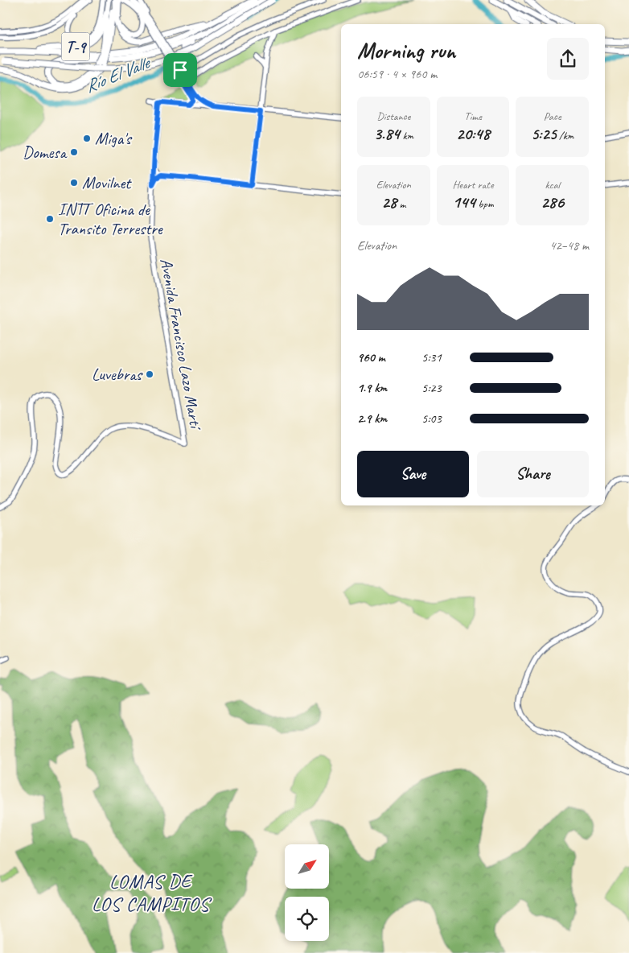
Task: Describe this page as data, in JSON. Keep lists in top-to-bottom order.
{
  "streets": {
    "highway": ["T-9"],
    "main road": ["Avenida Francisco Lazo Martí"]
  },
  "districts": ["LOMAS DE LOS CAMPITOS"],
  "water": ["Río El Valle"],
  "places": [
    "Miga's",
    "Domesa",
    "Movilnet",
    "INTT Oficina de Transito Terrestre",
    "Luvebras"
  ],
  "north": "top right",
  "page": {
    "heading": ["Morning run", "06:59 · 4 × 960 m"],
    "stats": [
      ["Distance", "3.84 km"],
      ["Time", "20:48"],
      ["Pace", "5:25 /km"],
      ["Elevation", "28 m"],
      ["Heart rate", "144 bpm"],
      ["kcal", "286"]
    ],
    "chart": ["Elevation", "42–48 m"],
    "list": [
      {
        "name": "960 m",
        "note": "5:31"
      },
      {
        "name": "1.9 km",
        "note": "5:23"
      },
      {
        "name": "2.9 km",
        "note": "5:03"
      }
    ],
    "buttons": ["Save", "Share"]
  }
}
